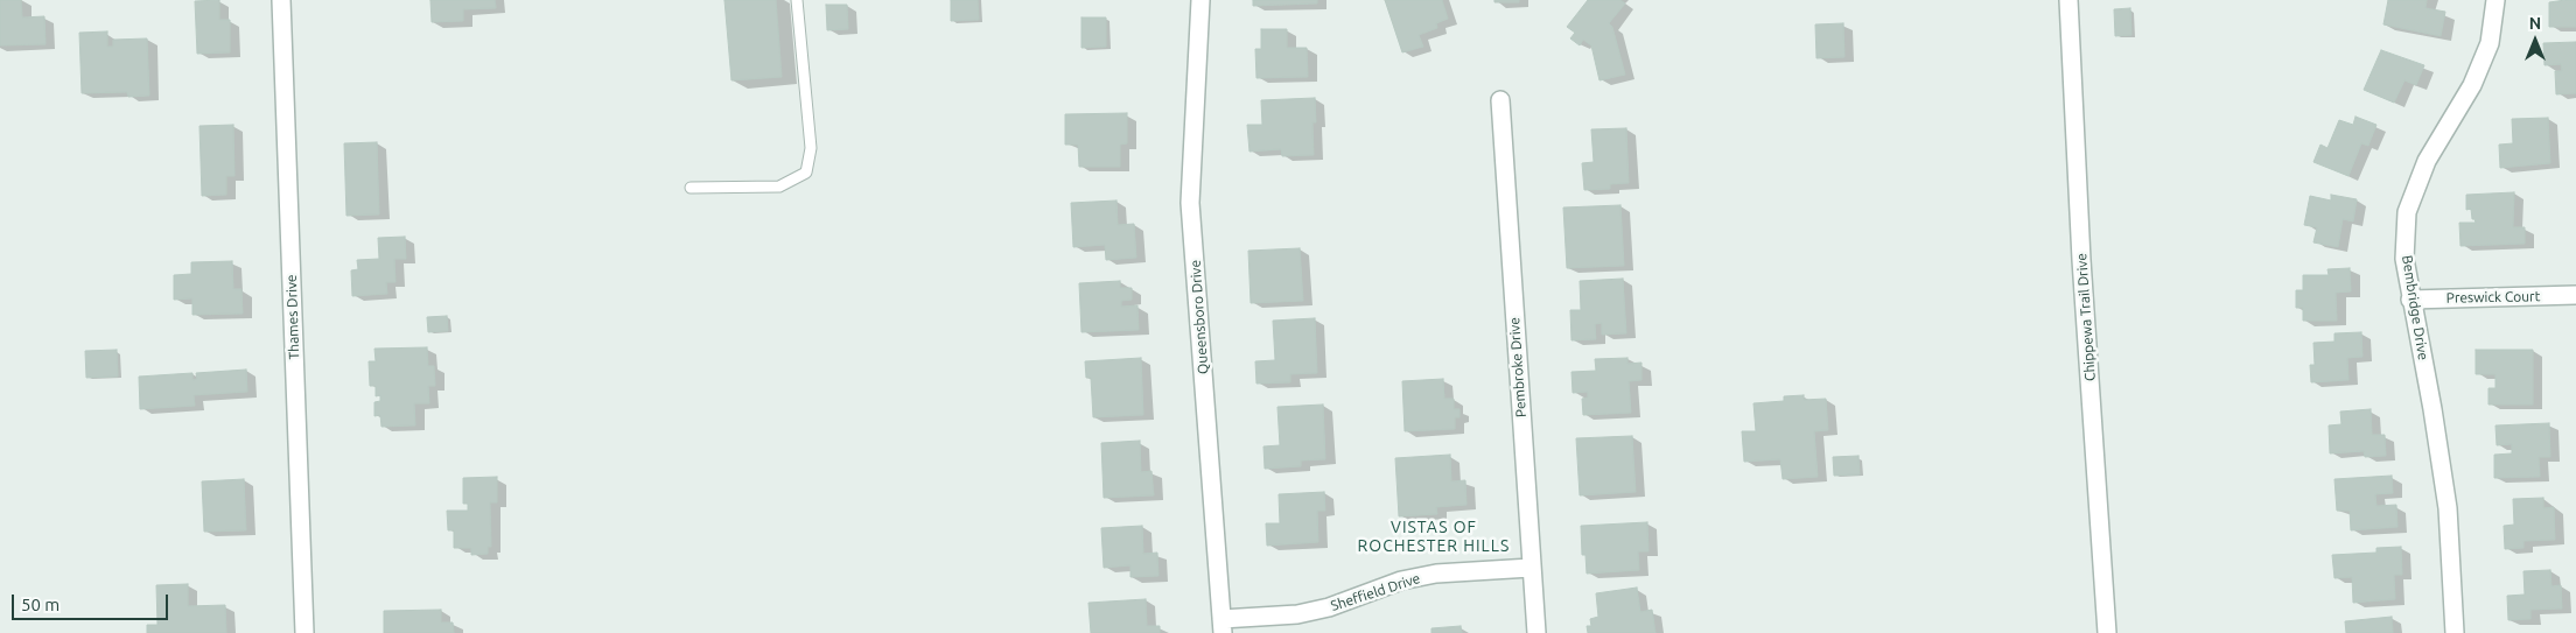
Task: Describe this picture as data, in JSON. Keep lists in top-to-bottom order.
{
  "streets": {
    "street": [
      "Preswick Court",
      "Bembridge Drive",
      "Thames Drive",
      "Queensboro Drive",
      "Chippewa Trail Drive",
      "Pembroke Drive",
      "Sheffield Drive"
    ]
  },
  "crossings": [
    ["Preswick Court", "Bembridge Drive"],
    ["Queensboro Drive", "Sheffield Drive"],
    ["Pembroke Drive", "Sheffield Drive"]
  ],
  "districts": ["VISTAS OF ROCHESTER HILLS"],
  "scale_bar": "50 m",
  "north": "top"
}
